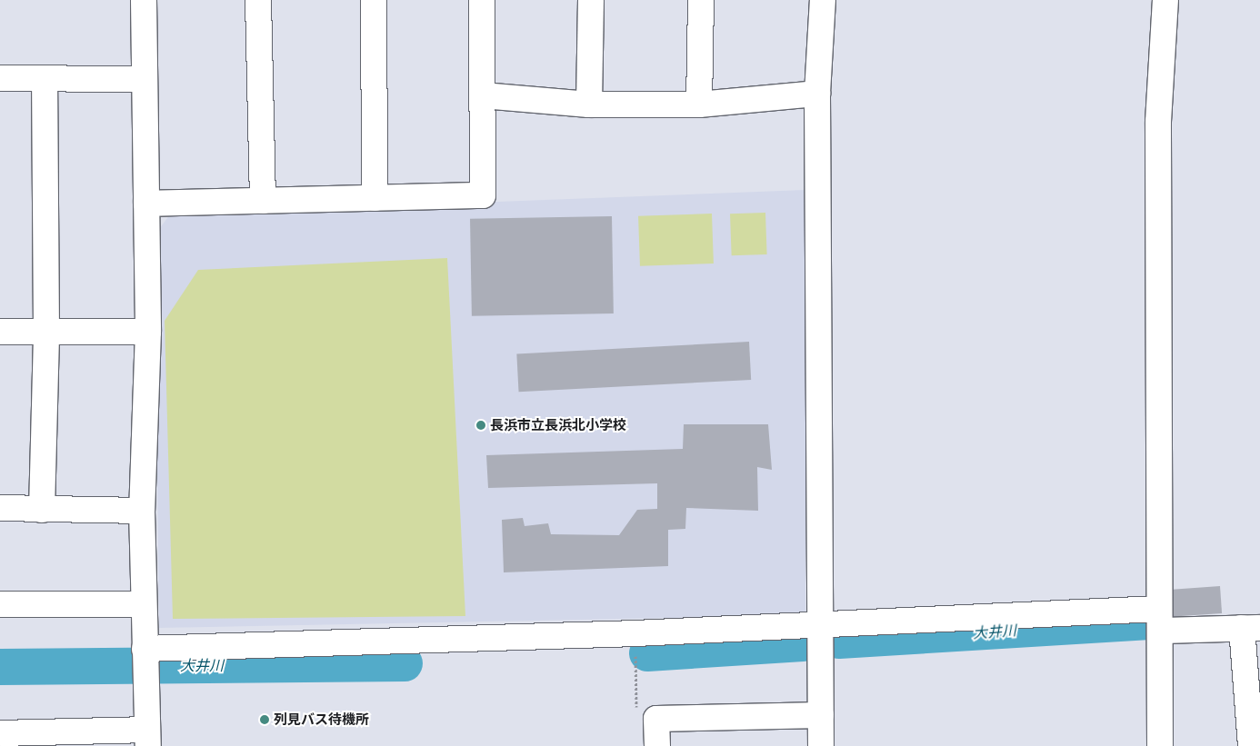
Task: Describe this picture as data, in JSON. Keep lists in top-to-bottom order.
{
  "water": ["大井川"],
  "places": ["長浜市立長浜北小学校", "列見バス待機所"]
}
